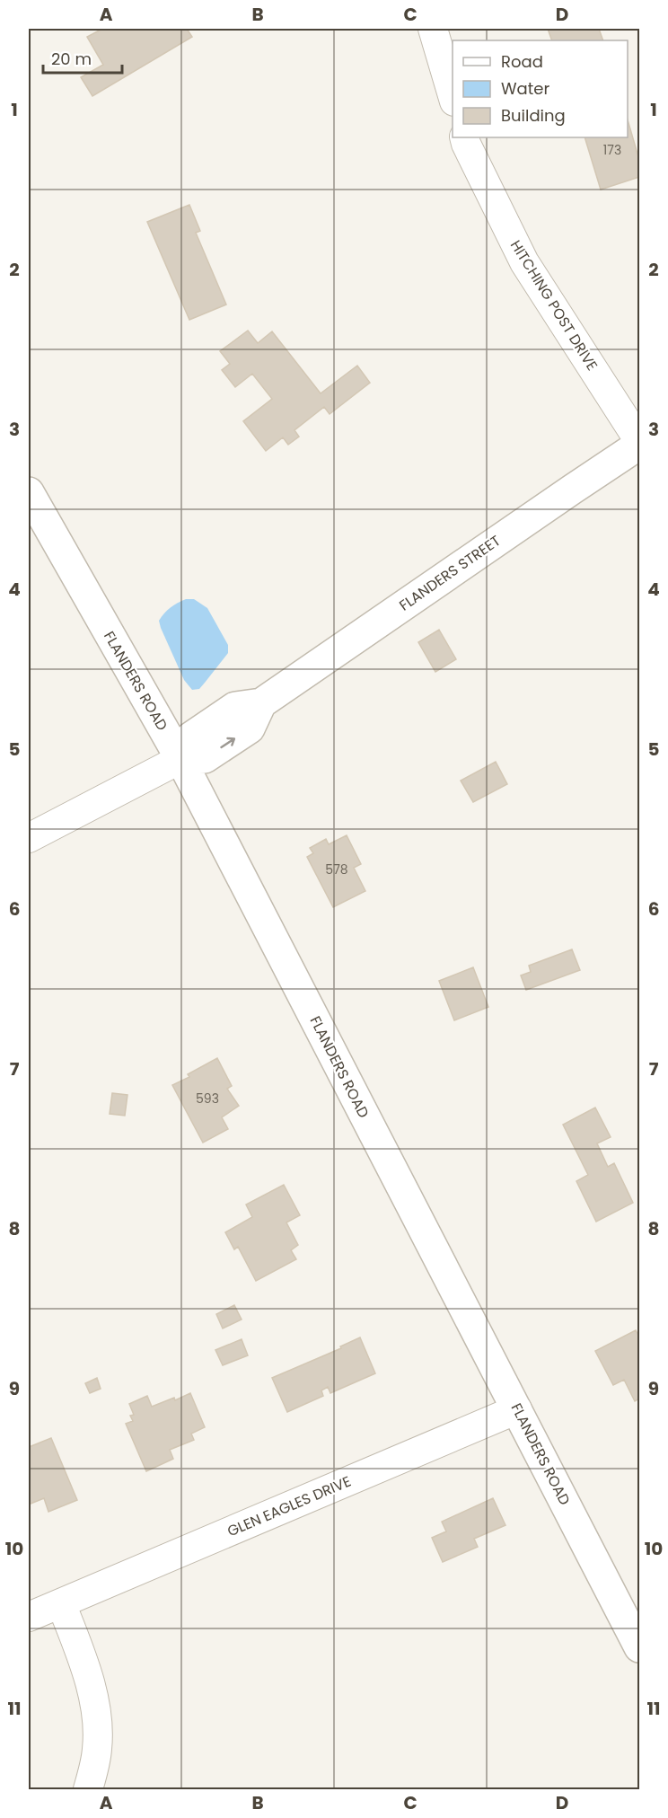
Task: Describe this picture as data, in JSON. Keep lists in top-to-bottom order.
{
  "streets": {
    "street": [
      "HITCHING POST DRIVE",
      "FLANDERS STREET",
      "FLANDERS ROAD",
      "GLEN EAGLES DRIVE"
    ]
  },
  "crossings": [
    ["HITCHING POST DRIVE", "FLANDERS STREET"],
    ["FLANDERS STREET", "FLANDERS ROAD"],
    ["FLANDERS ROAD", "GLEN EAGLES DRIVE"]
  ],
  "house_numbers": ["173", "578", "593"],
  "legend": ["Road", "Water", "Building"],
  "scale_bar": "20 m",
  "grid": {
    "columns": [
      "A",
      "B",
      "C",
      "D"
    ],
    "rows": [
      "1",
      "2",
      "3",
      "4",
      "5",
      "6",
      "7",
      "8",
      "9",
      "10",
      "11"
    ]
  }
}
